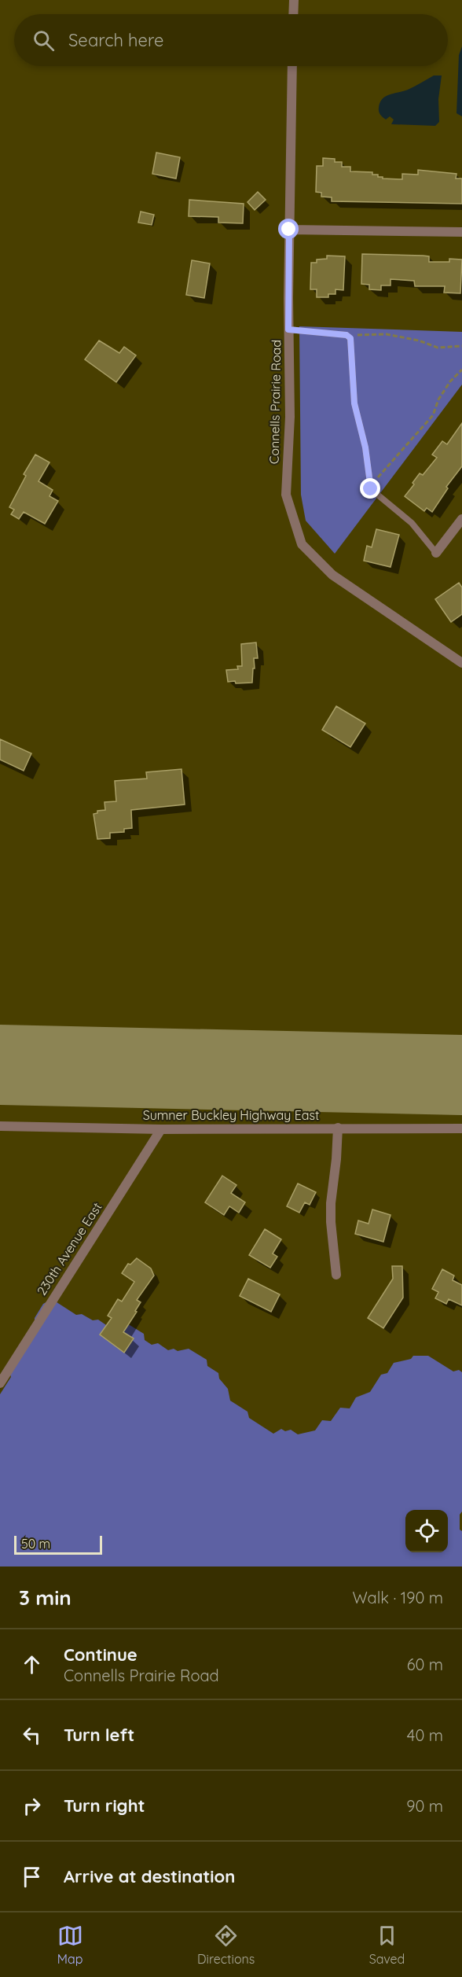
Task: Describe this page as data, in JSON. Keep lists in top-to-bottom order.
{
  "streets": {
    "street": ["Connells Prairie Road", "Sumner Buckley Highway East", "230th Avenue East"]
  },
  "crossings": [
    ["Sumner Buckley Highway East", "230th Avenue East"]
  ],
  "scale_bar": "50 m",
  "page": {
    "search": "Search here",
    "scale": "50 m",
    "heading": ["3 min", "Walk · 190 m"],
    "list": [
      ["Continue", "Connells Prairie Road", "60 m"],
      ["Turn left", "40 m"],
      ["Turn right", "90 m"],
      "Arrive at destination"
    ],
    "nav": ["Map", "Directions", "Saved"]
  }
}
